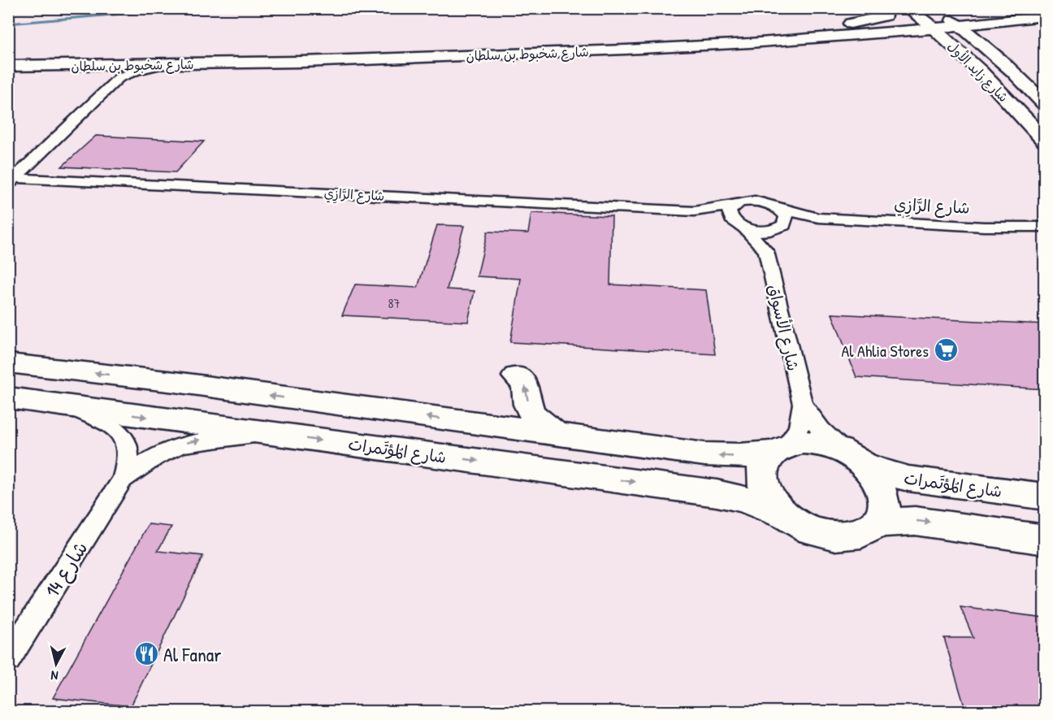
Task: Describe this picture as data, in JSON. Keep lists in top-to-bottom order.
{
  "streets": {
    "main road": ["شارع شخبوط بن سلطان", "شارع زايد الأول", "شارع المُؤتَمرات"],
    "street": ["شارع الرَّازِي", "شارع الأسواق", "شارع 14"]
  },
  "crossings": [
    ["شارع شخبوط بن سلطان", "شارع زايد الأول"],
    ["شارع الرَّازِي", "شارع الأسواق"],
    ["شارع الأسواق", "شارع المُؤتَمرات"],
    ["شارع المُؤتَمرات", "شارع 14"]
  ],
  "places": {
    "supermarket": ["Al Ahlia Stores"],
    "restaurant": ["Al Fanar"]
  },
  "house_numbers": ["87"],
  "north": "bottom"
}
